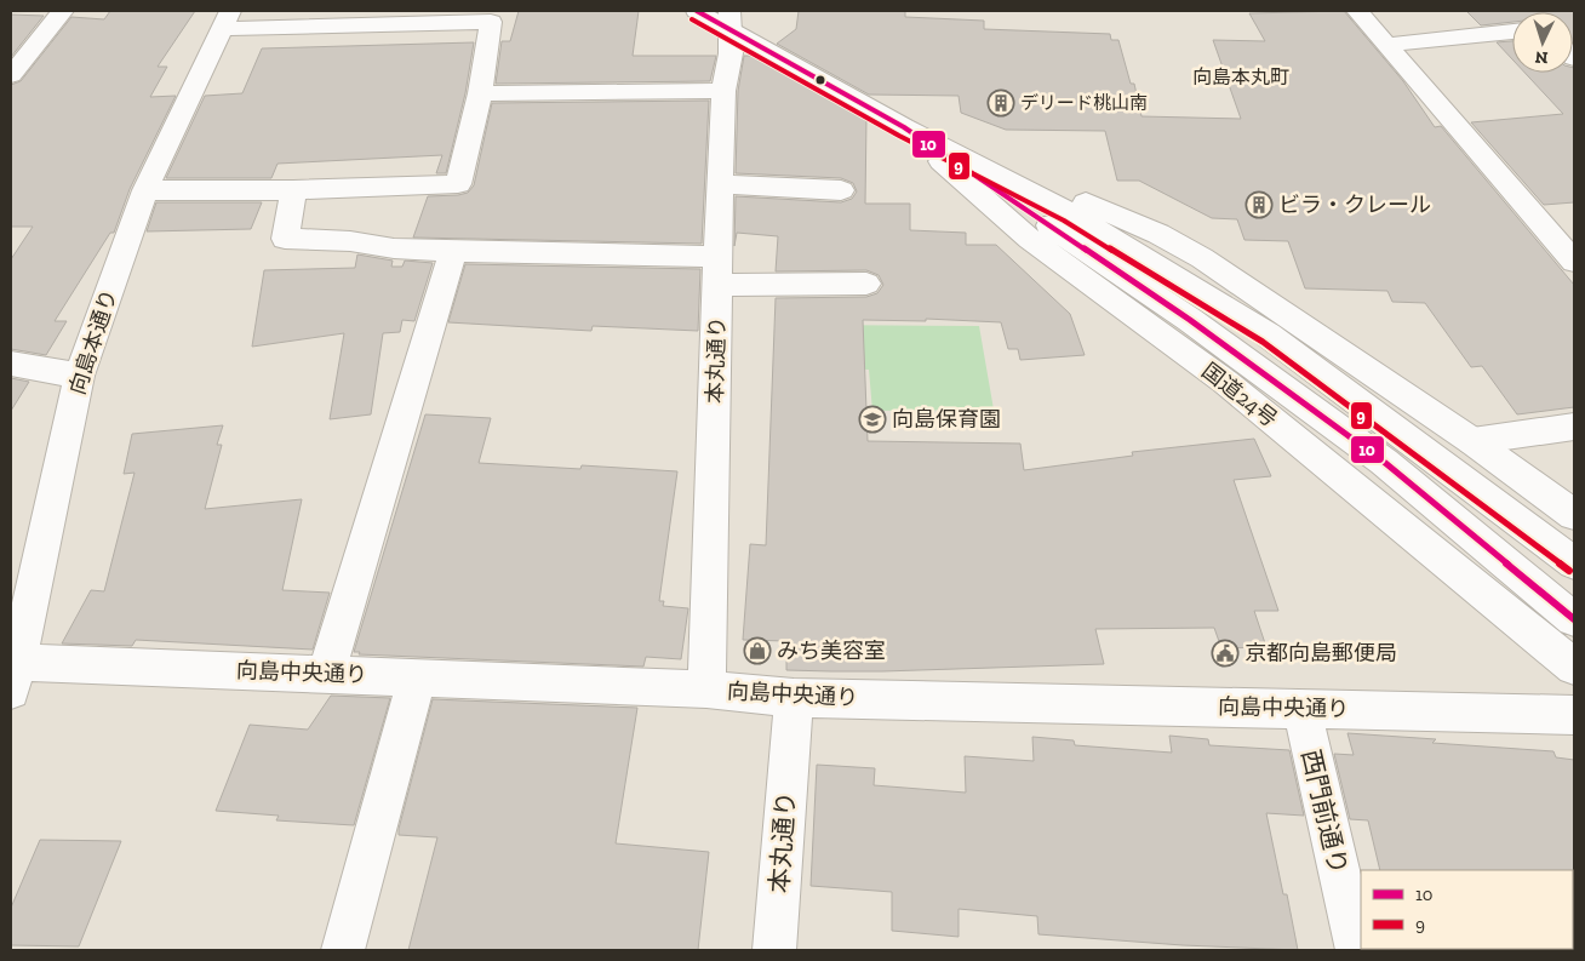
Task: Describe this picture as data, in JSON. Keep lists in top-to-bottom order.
{
  "streets": {
    "main road": [
      "向島本通り",
      "本丸通り",
      "国道24号",
      "向島中央通り",
      "西門前通り"
    ]
  },
  "crossings": [
    ["向島本通り", "向島中央通り"],
    ["本丸通り", "国道24号"],
    ["本丸通り", "向島中央通り"],
    ["向島中央通り", "西門前通り"]
  ],
  "districts": ["向島本丸町"],
  "places": {
    "building": ["デリード桃山南", "ビラ・クレール"],
    "school or university": ["向島保育園"],
    "shop": ["みち美容室"],
    "public building": ["京都向島郵便局"]
  },
  "lines": ["transit line 10", "transit line 9"],
  "legend": ["10", "9"],
  "north": "bottom"
}
